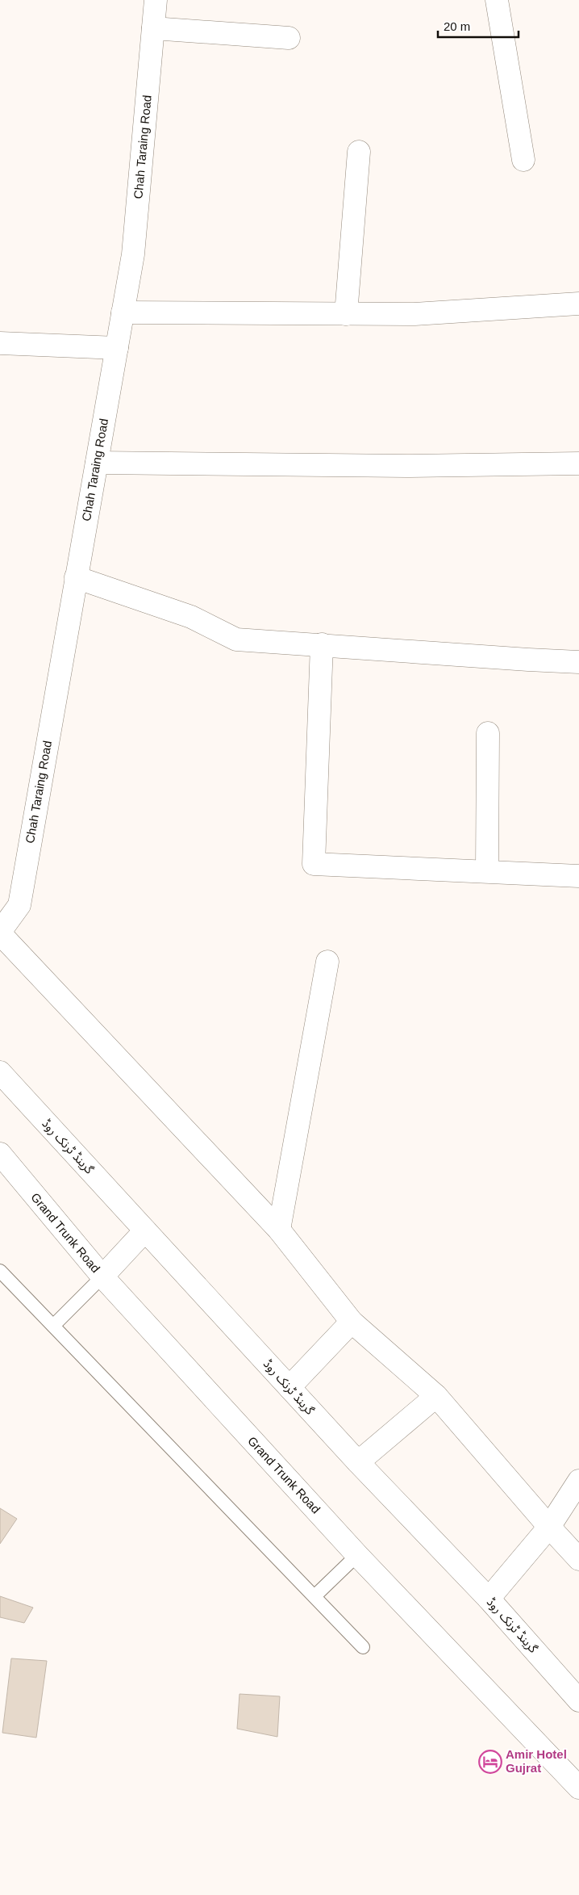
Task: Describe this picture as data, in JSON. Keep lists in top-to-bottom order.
{
  "streets": {
    "street": ["Chah Taraing Road", "گرینڈ ٹرنک روڈ", "Grand Trunk Road"]
  },
  "places": {
    "hotel": ["Amir Hotel Gujrat"]
  },
  "scale_bar": "20 m"
}
